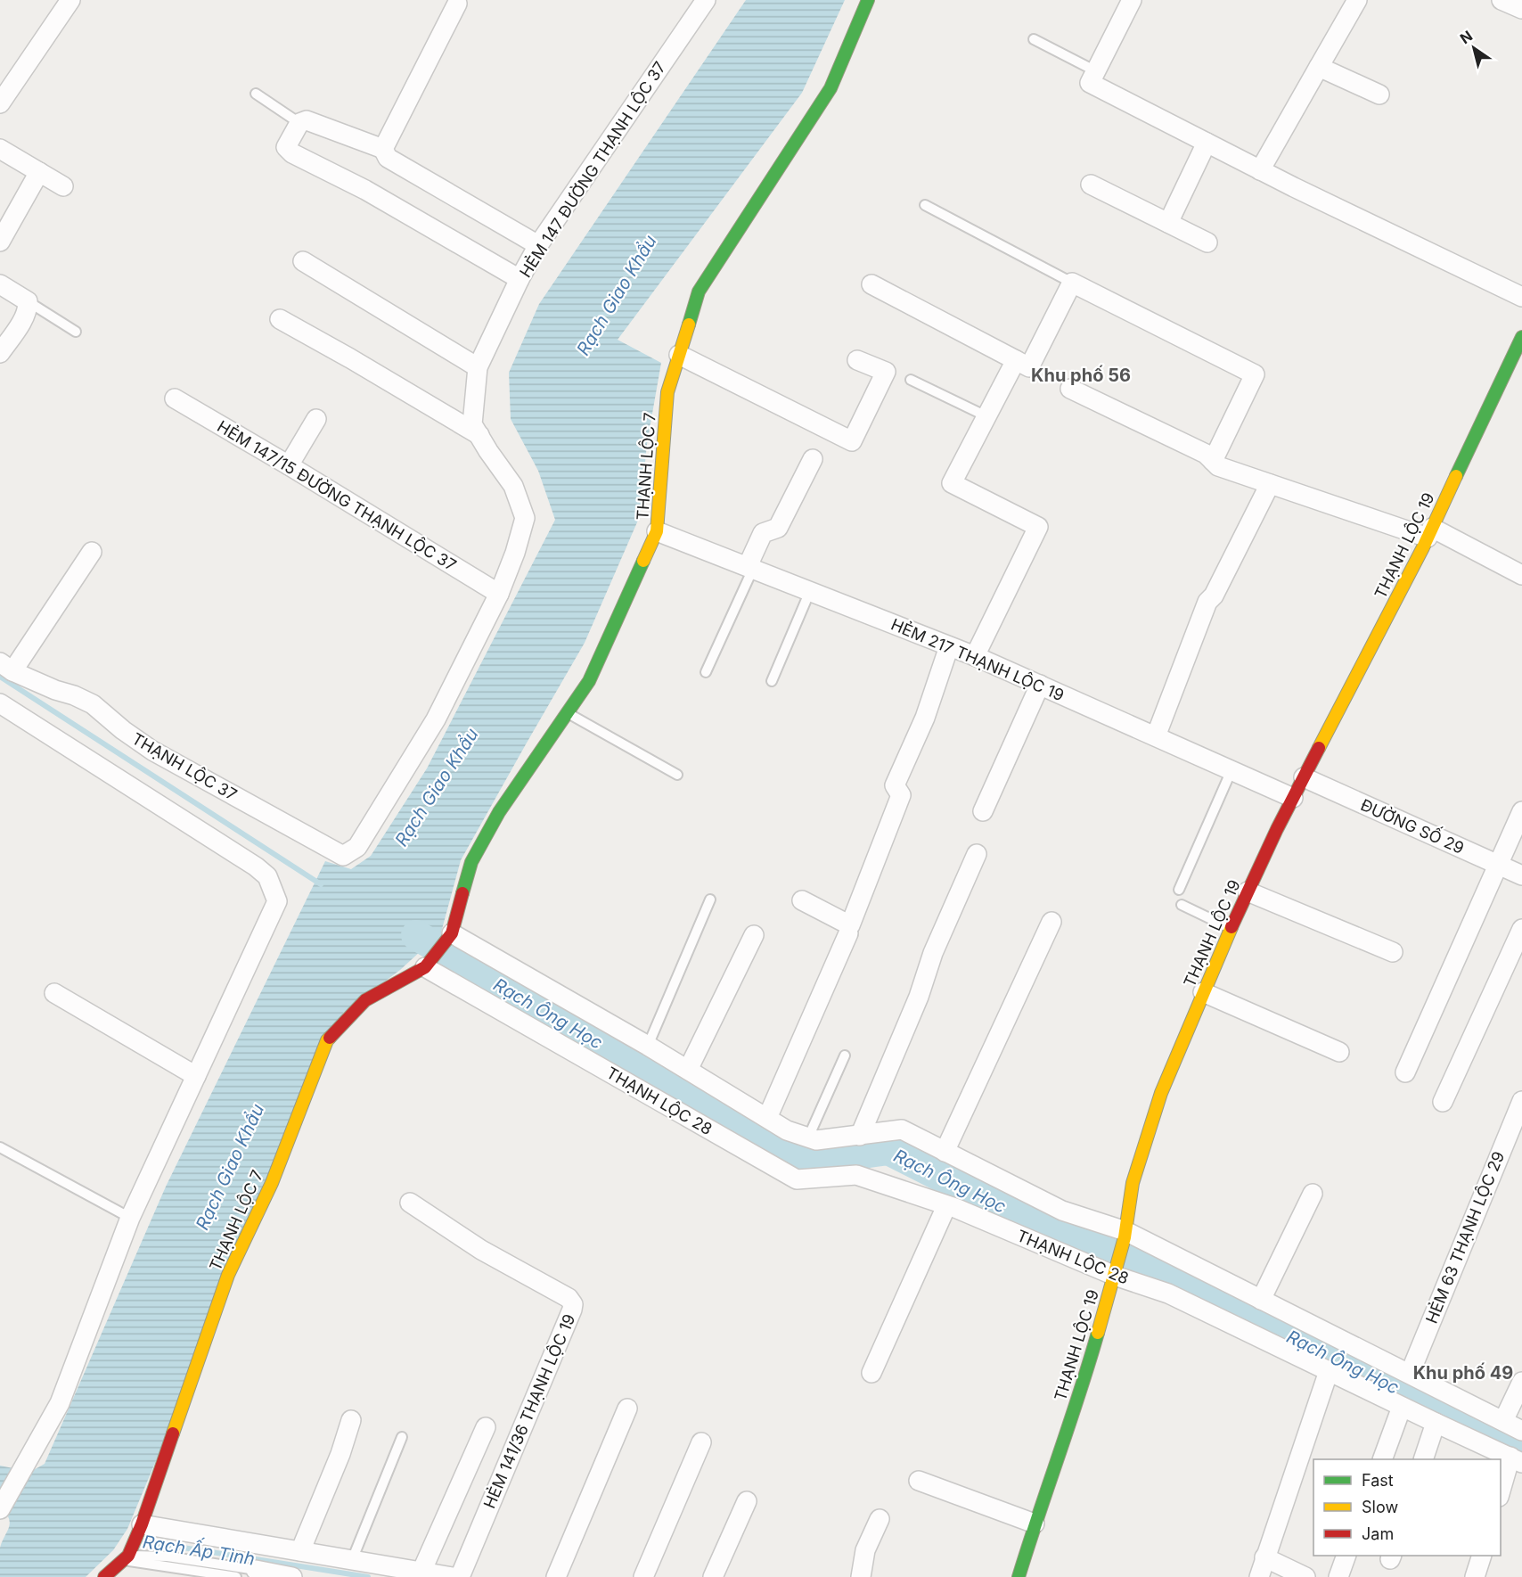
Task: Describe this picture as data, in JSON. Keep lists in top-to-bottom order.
{
  "streets": {
    "street": [
      "HẺM 147 ĐƯỜNG THẠNH LỘC 37",
      "THẠNH LỘC 7",
      "HẺM 147/15 ĐƯỜNG THẠNH LỘC 37",
      "THẠNH LỘC 19",
      "HẺM 217 THẠNH LỘC 19",
      "THẠNH LỘC 37",
      "ĐƯỜNG SỐ 29",
      "THẠNH LỘC 28",
      "HẺM 63 THẠNH LỘC 29",
      "HẺM 141/36 THẠNH LỘC 19"
    ]
  },
  "crossings": [
    ["HẺM 147 ĐƯỜNG THẠNH LỘC 37", "HẺM 147/15 ĐƯỜNG THẠNH LỘC 37"],
    ["HẺM 147 ĐƯỜNG THẠNH LỘC 37", "THẠNH LỘC 37"],
    ["THẠNH LỘC 7", "HẺM 217 THẠNH LỘC 19"],
    ["THẠNH LỘC 7", "THẠNH LỘC 28"],
    ["THẠNH LỘC 19", "HẺM 217 THẠNH LỘC 19"],
    ["THẠNH LỘC 19", "ĐƯỜNG SỐ 29"],
    ["THẠNH LỘC 19", "THẠNH LỘC 28"]
  ],
  "districts": ["Khu phố 56", "Khu phố 49"],
  "water": ["Rạch Giao Khẩu", "Rạch Ông Học", "Rạch Ấp Tình"],
  "legend": ["Fast", "Slow", "Jam"],
  "north": "top left"
}
